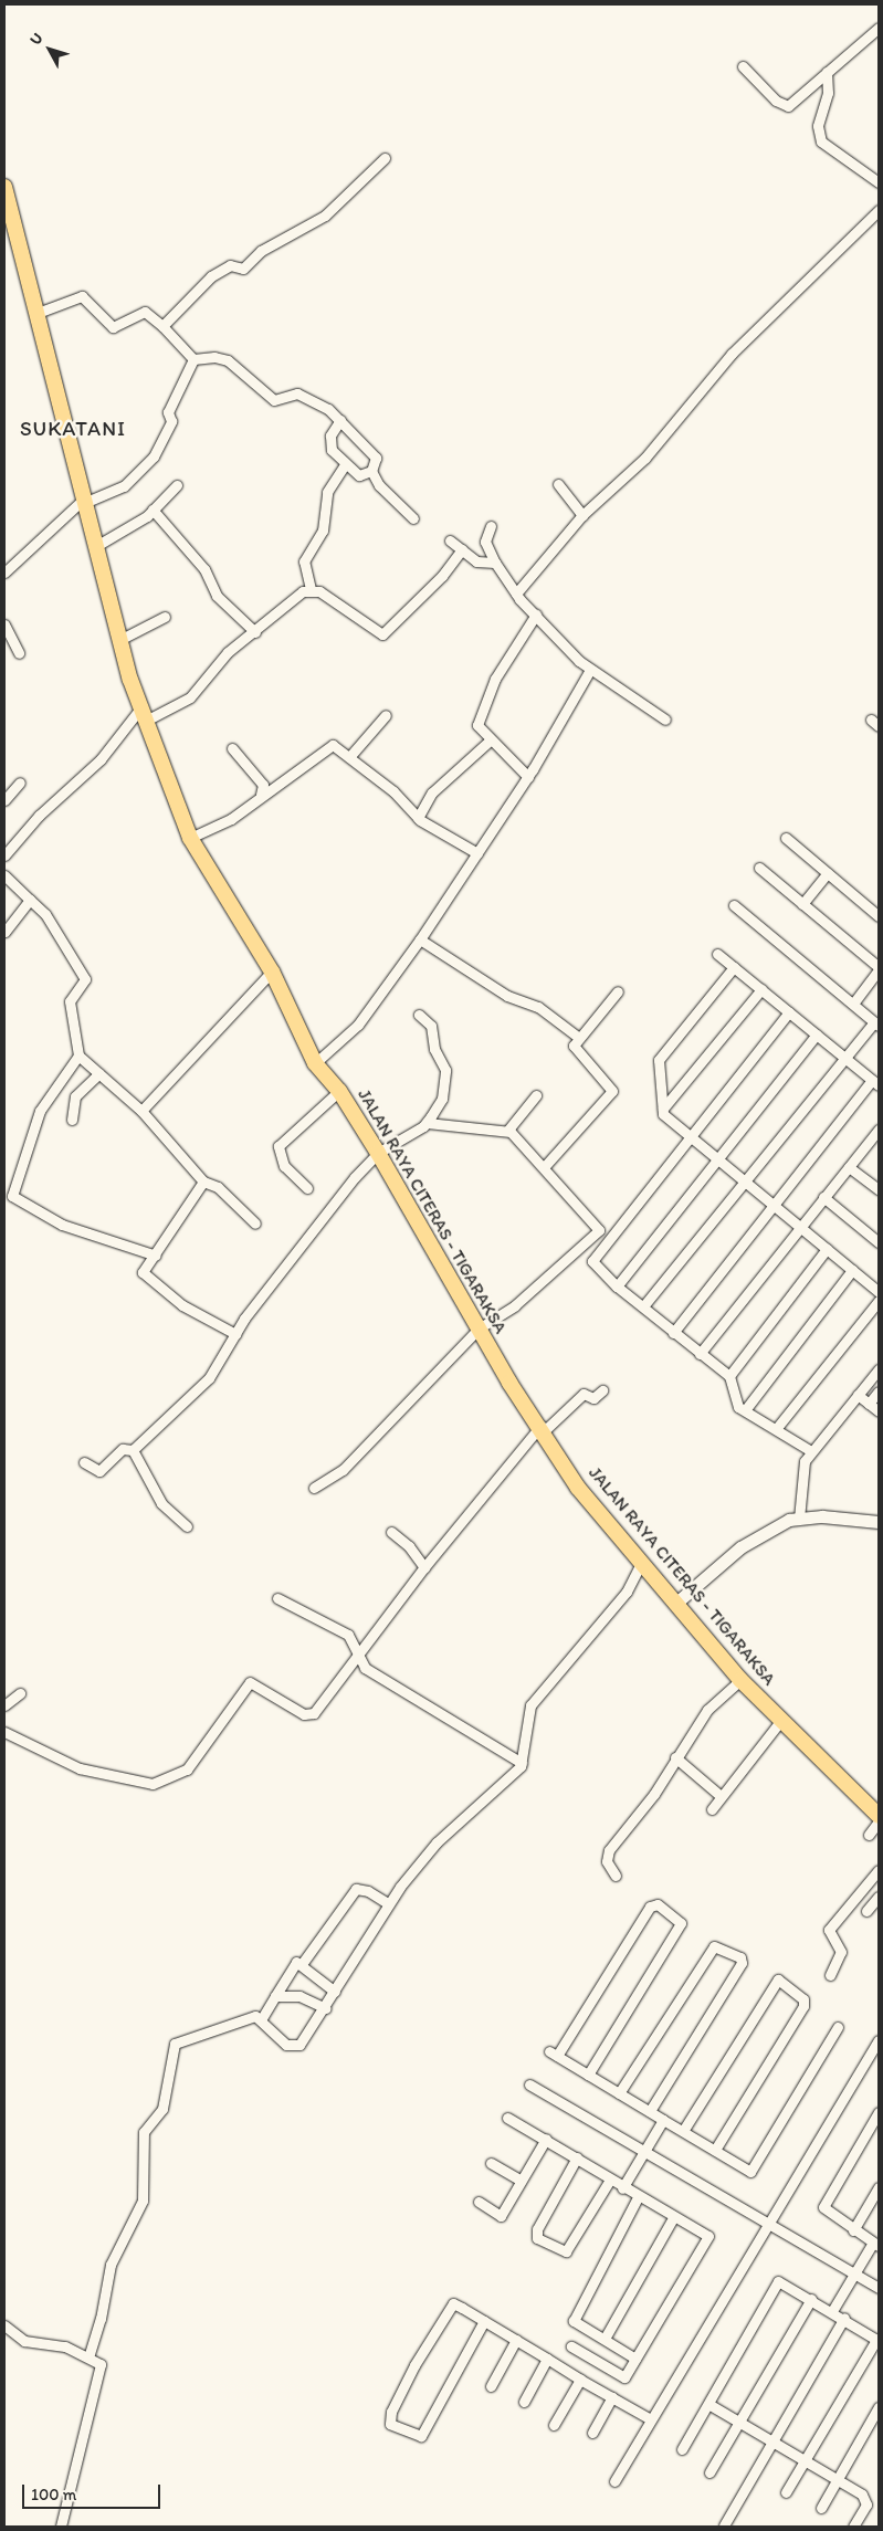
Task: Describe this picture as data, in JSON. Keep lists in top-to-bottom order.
{
  "streets": {
    "main road": ["JALAN RAYA CITERAS - TIGARAKSA"]
  },
  "districts": ["SUKATANI"],
  "scale_bar": "100 m",
  "north": "top left"
}
